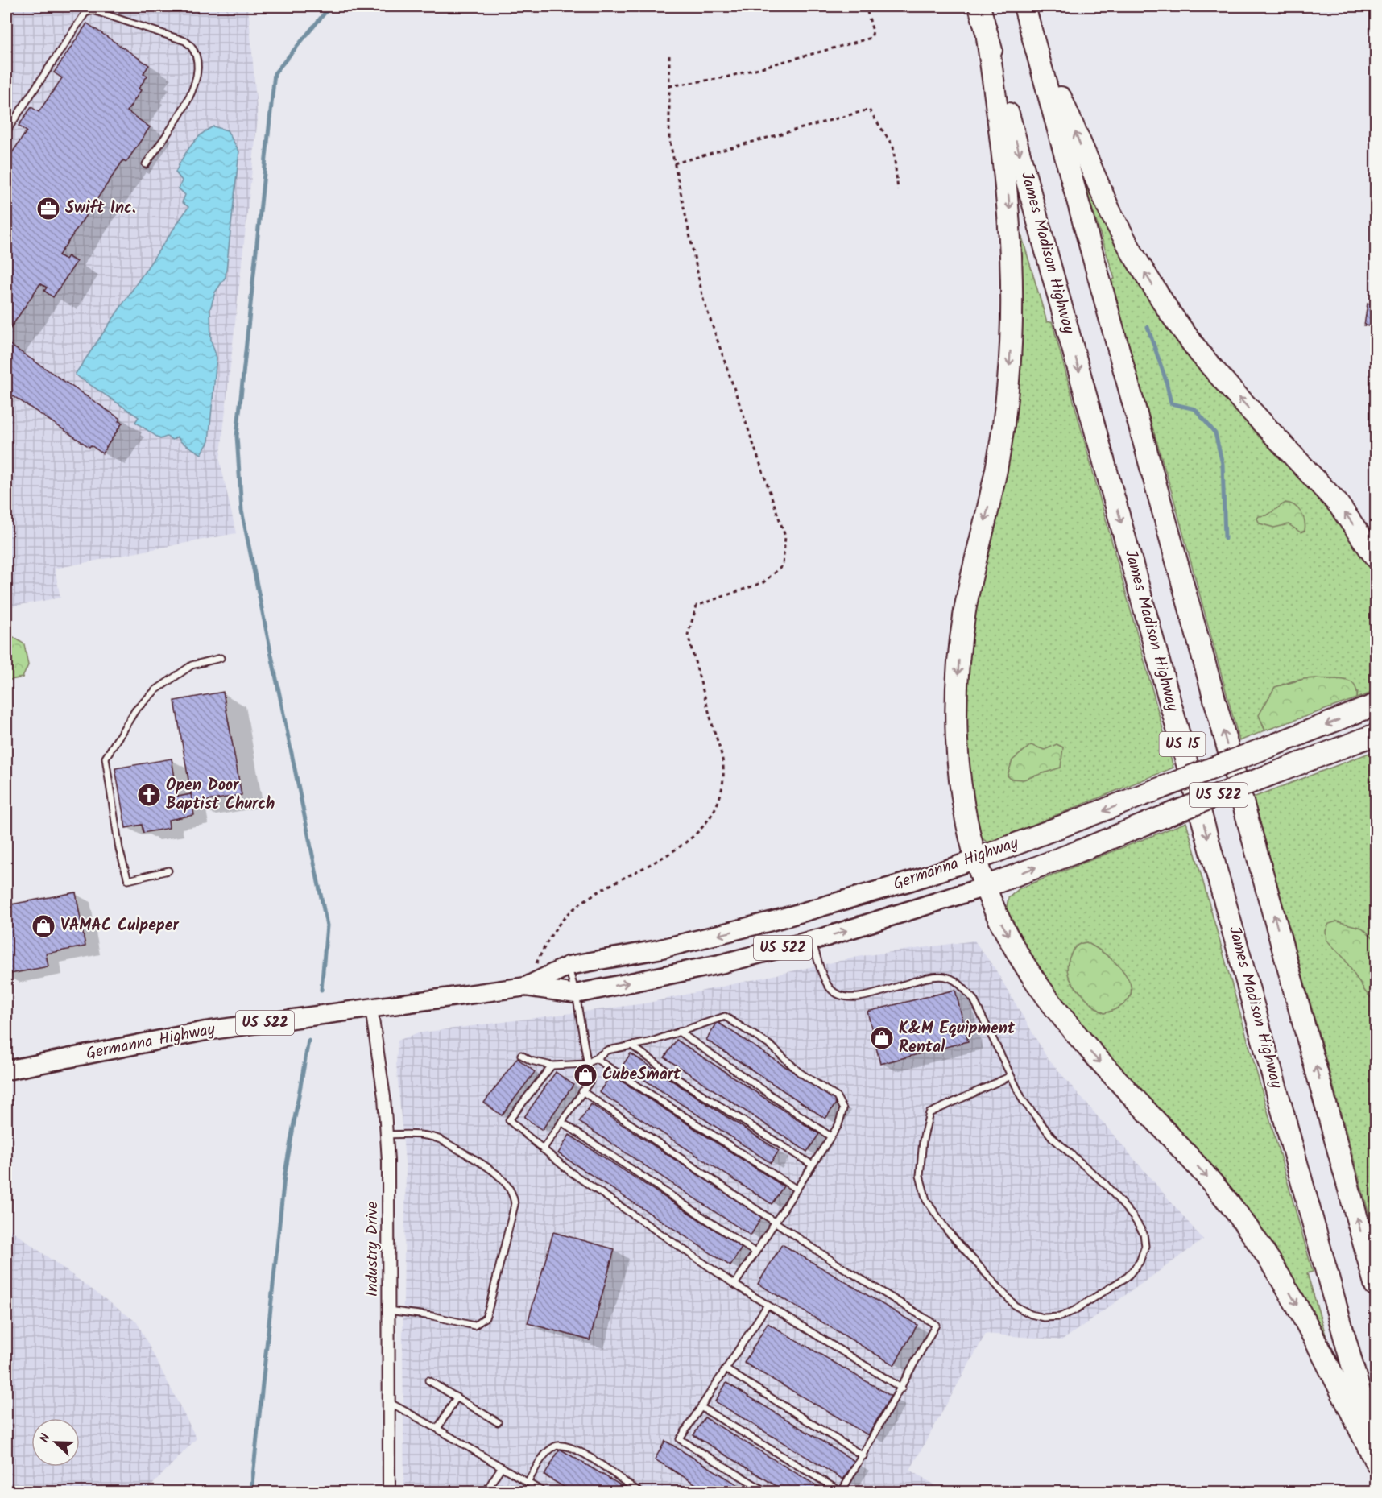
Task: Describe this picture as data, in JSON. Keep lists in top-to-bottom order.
{
  "streets": {
    "highway": [
      "James Madison Highway",
      "US 15",
      "US 522",
      "Germanna Highway"
    ],
    "street": ["Industry Drive"]
  },
  "crossings": [
    ["Germanna Highway", "Industry Drive"]
  ],
  "places": {
    "office": ["Swift Inc."],
    "church": ["Open Door Baptist Church"],
    "shop": ["VAMAC Culpeper", "K&M Equipment Rental", "CubeSmart"]
  },
  "north": "left"
}
